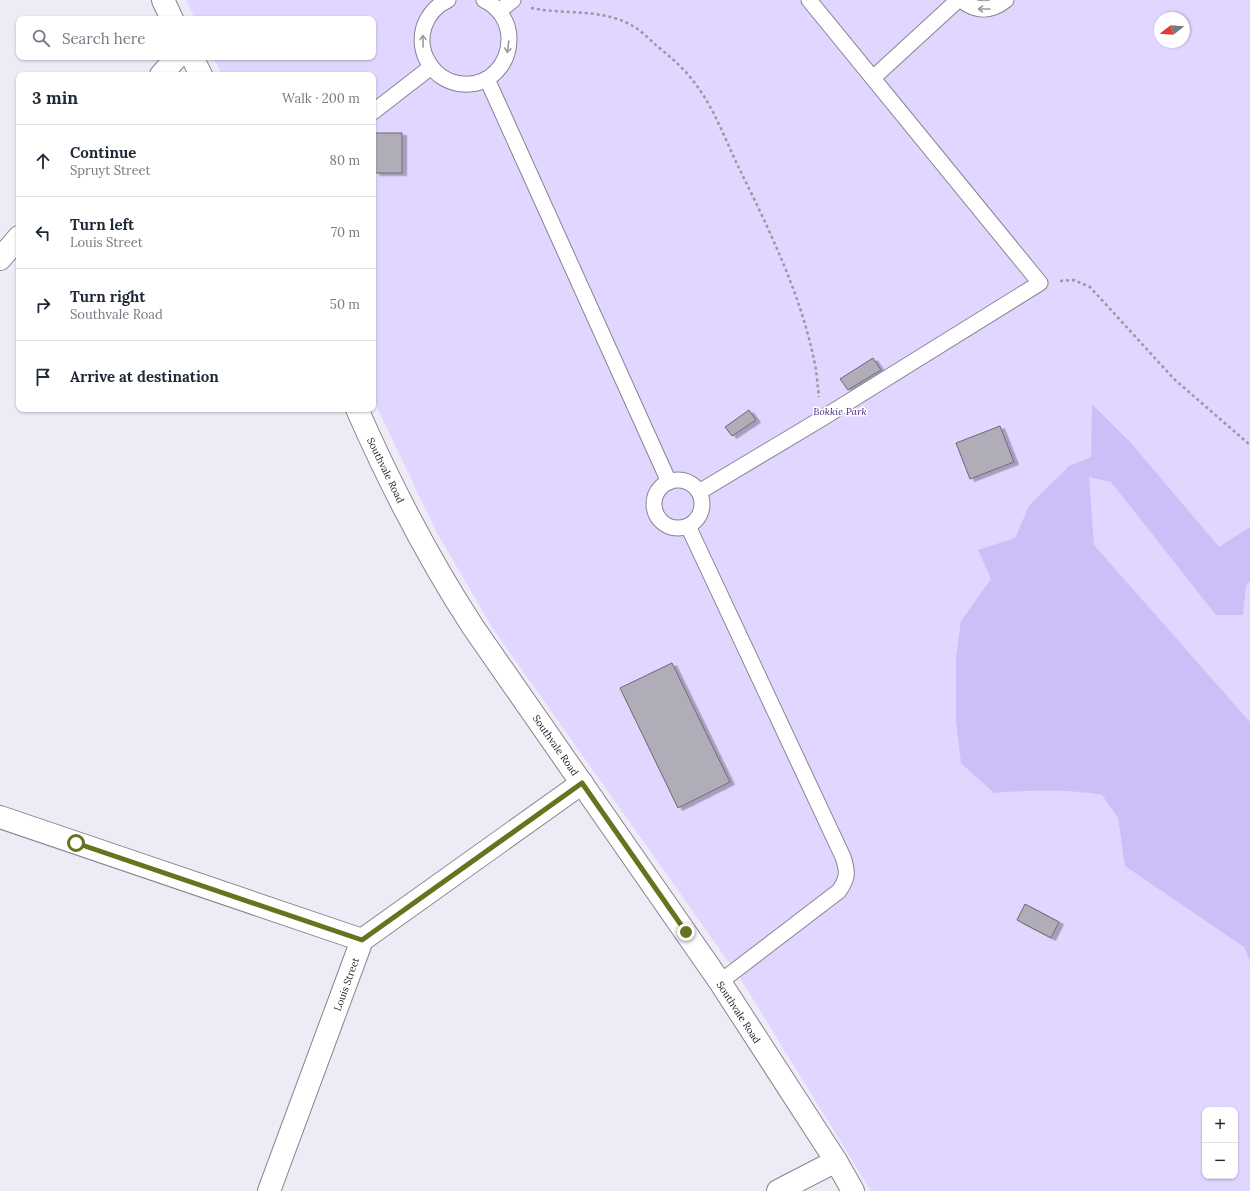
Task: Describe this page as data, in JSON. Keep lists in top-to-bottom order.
{
  "streets": {
    "street": ["Southvale Road", "Louis Street"]
  },
  "parks": ["Bokkie Park"],
  "north": "left",
  "page": {
    "search": "Search here",
    "heading": ["3 min", "Walk · 200 m"],
    "list": [
      ["Continue", "Spruyt Street", "80 m"],
      ["Turn left", "Louis Street", "70 m"],
      ["Turn right", "Southvale Road", "50 m"],
      "Arrive at destination"
    ],
    "map_buttons": ["+", "−"]
  }
}
